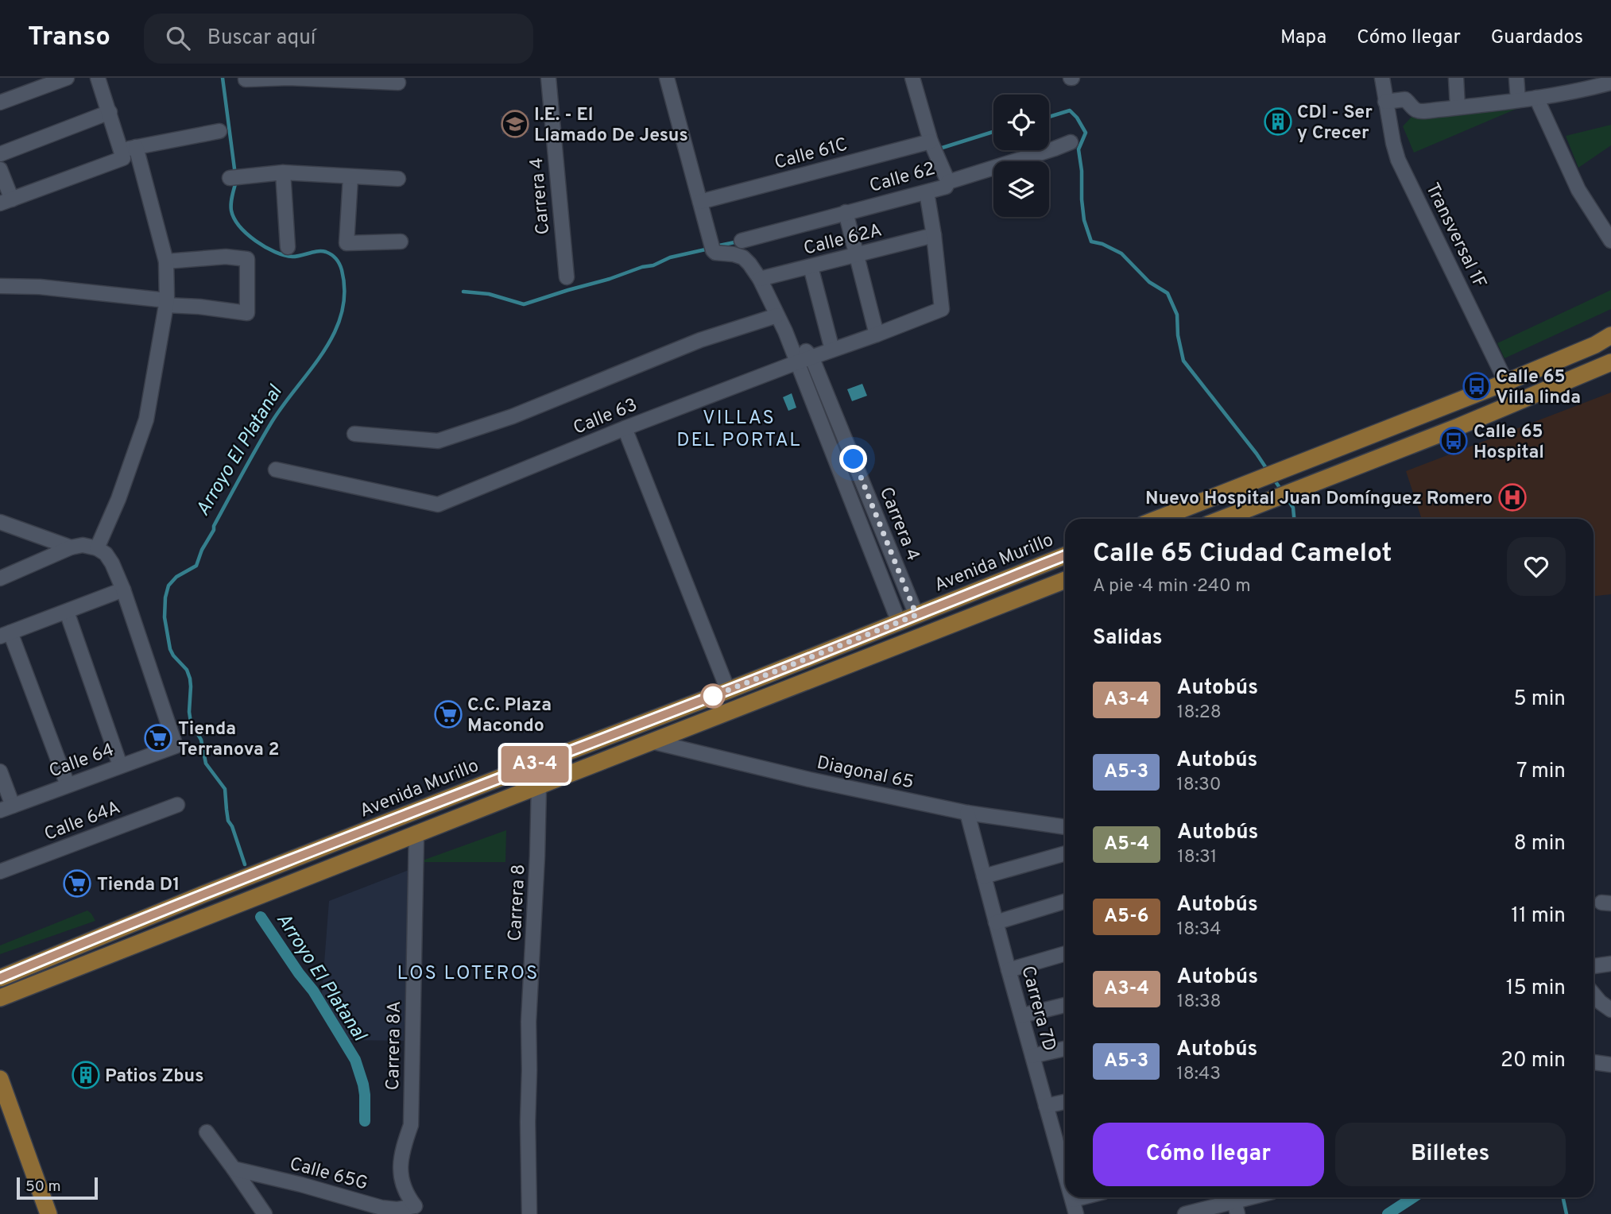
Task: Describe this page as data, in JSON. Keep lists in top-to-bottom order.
{
  "streets": {
    "main road": ["Avenida Murillo"],
    "street": [
      "Calle 61C",
      "Calle 62",
      "Carrera 4",
      "Transversal 1F",
      "Calle 62A",
      "Calle 63",
      "Calle 64",
      "Diagonal 65",
      "Calle 64A",
      "Carrera 8",
      "Carrera 7D",
      "Carrera 8A",
      "Calle 65G"
    ]
  },
  "crossings": [
    ["Calle 61C", "Carrera 4"],
    ["Carrera 4", "Calle 62A"],
    ["Carrera 4", "Calle 63"],
    ["Carrera 4", "Avenida Murillo"],
    ["Calle 62A", "Calle 63"],
    ["Diagonal 65", "Carrera 7D"],
    ["Carrera 8A", "Calle 65G"]
  ],
  "districts": ["VILLAS DEL PORTAL", "LOS LOTEROS"],
  "water": ["Arroyo El Platanal"],
  "places": {
    "building": ["CDI - Ser y Crecer", "Patios Zbus"],
    "school or university": ["I.E. - El Llamado De Jesus"],
    "bus stop": ["Calle 65 Villa linda", "Calle 65 Hospital"],
    "hospital": ["Nuevo Hospital Juan Domínguez Romero"],
    "supermarket": ["C.C. Plaza Macondo", "Tienda Terranova 2", "Tienda D1"]
  },
  "lines": ["bus line A3-4"],
  "scale_bar": "50 m",
  "page": {
    "header": "Transo",
    "search": "Buscar aquí",
    "nav": ["Mapa", "Cómo llegar", "Guardados"],
    "on_map": "A3-4",
    "heading": [
      ["Calle 65 Ciudad Camelot", "A pie · 4 min · 240 m"],
      "Salidas"
    ],
    "list": [
      {
        "mark": "A3-4",
        "name": "Autobús",
        "note": "18:28",
        "value": "5 min"
      },
      {
        "mark": "A5-3",
        "name": "Autobús",
        "note": "18:30",
        "value": "7 min"
      },
      {
        "mark": "A5-4",
        "name": "Autobús",
        "note": "18:31",
        "value": "8 min"
      },
      {
        "mark": "A5-6",
        "name": "Autobús",
        "note": "18:34",
        "value": "11 min"
      },
      {
        "mark": "A3-4",
        "name": "Autobús",
        "note": "18:38",
        "value": "15 min"
      },
      {
        "mark": "A5-3",
        "name": "Autobús",
        "note": "18:43",
        "value": "20 min"
      }
    ],
    "buttons": ["Cómo llegar", "Billetes"],
    "scale": "50 m"
  }
}
